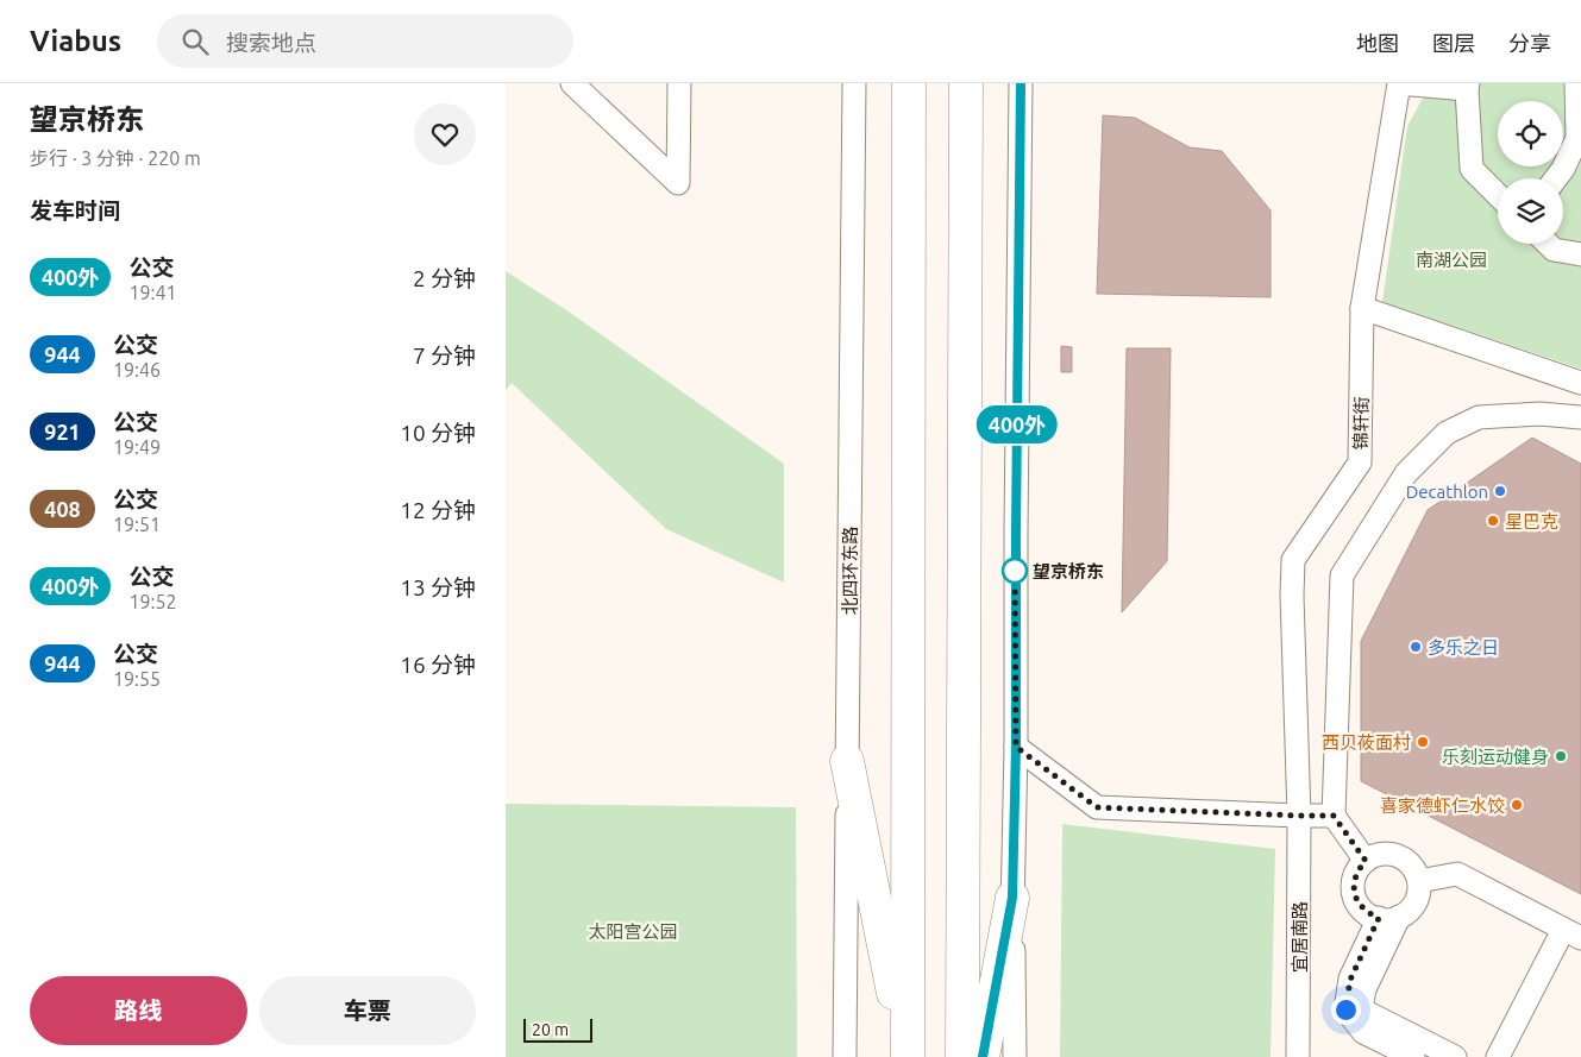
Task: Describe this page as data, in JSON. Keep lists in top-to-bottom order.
{
  "streets": {
    "street": ["锦轩街", "北四环东路", "宜居南路"]
  },
  "crossings": [
    ["锦轩街", "宜居南路"]
  ],
  "parks": ["南湖公园", "太阳宫公园"],
  "places": [
    "Decathlon",
    "星巴克",
    "望京桥东",
    "多乐之日",
    "西贝莜面村",
    "乐刻运动健身",
    "喜家德虾仁水饺"
  ],
  "lines": ["bus line 400外"],
  "scale_bar": "20 m",
  "page": {
    "header": "Viabus",
    "search": "搜索地点",
    "nav": ["地图", "图层", "分享"],
    "heading": [
      ["望京桥东", "步行 · 3 分钟 · 220 m"],
      "发车时间"
    ],
    "on_map": "400外",
    "list": [
      {
        "mark": "400外",
        "name": "公交",
        "note": "19:41",
        "value": "2 分钟"
      },
      {
        "mark": "944",
        "name": "公交",
        "note": "19:46",
        "value": "7 分钟"
      },
      {
        "mark": "921",
        "name": "公交",
        "note": "19:49",
        "value": "10 分钟"
      },
      {
        "mark": "408",
        "name": "公交",
        "note": "19:51",
        "value": "12 分钟"
      },
      {
        "mark": "400外",
        "name": "公交",
        "note": "19:52",
        "value": "13 分钟"
      },
      {
        "mark": "944",
        "name": "公交",
        "note": "19:55",
        "value": "16 分钟"
      }
    ],
    "buttons": ["路线", "车票"],
    "scale": "20 m"
  }
}
